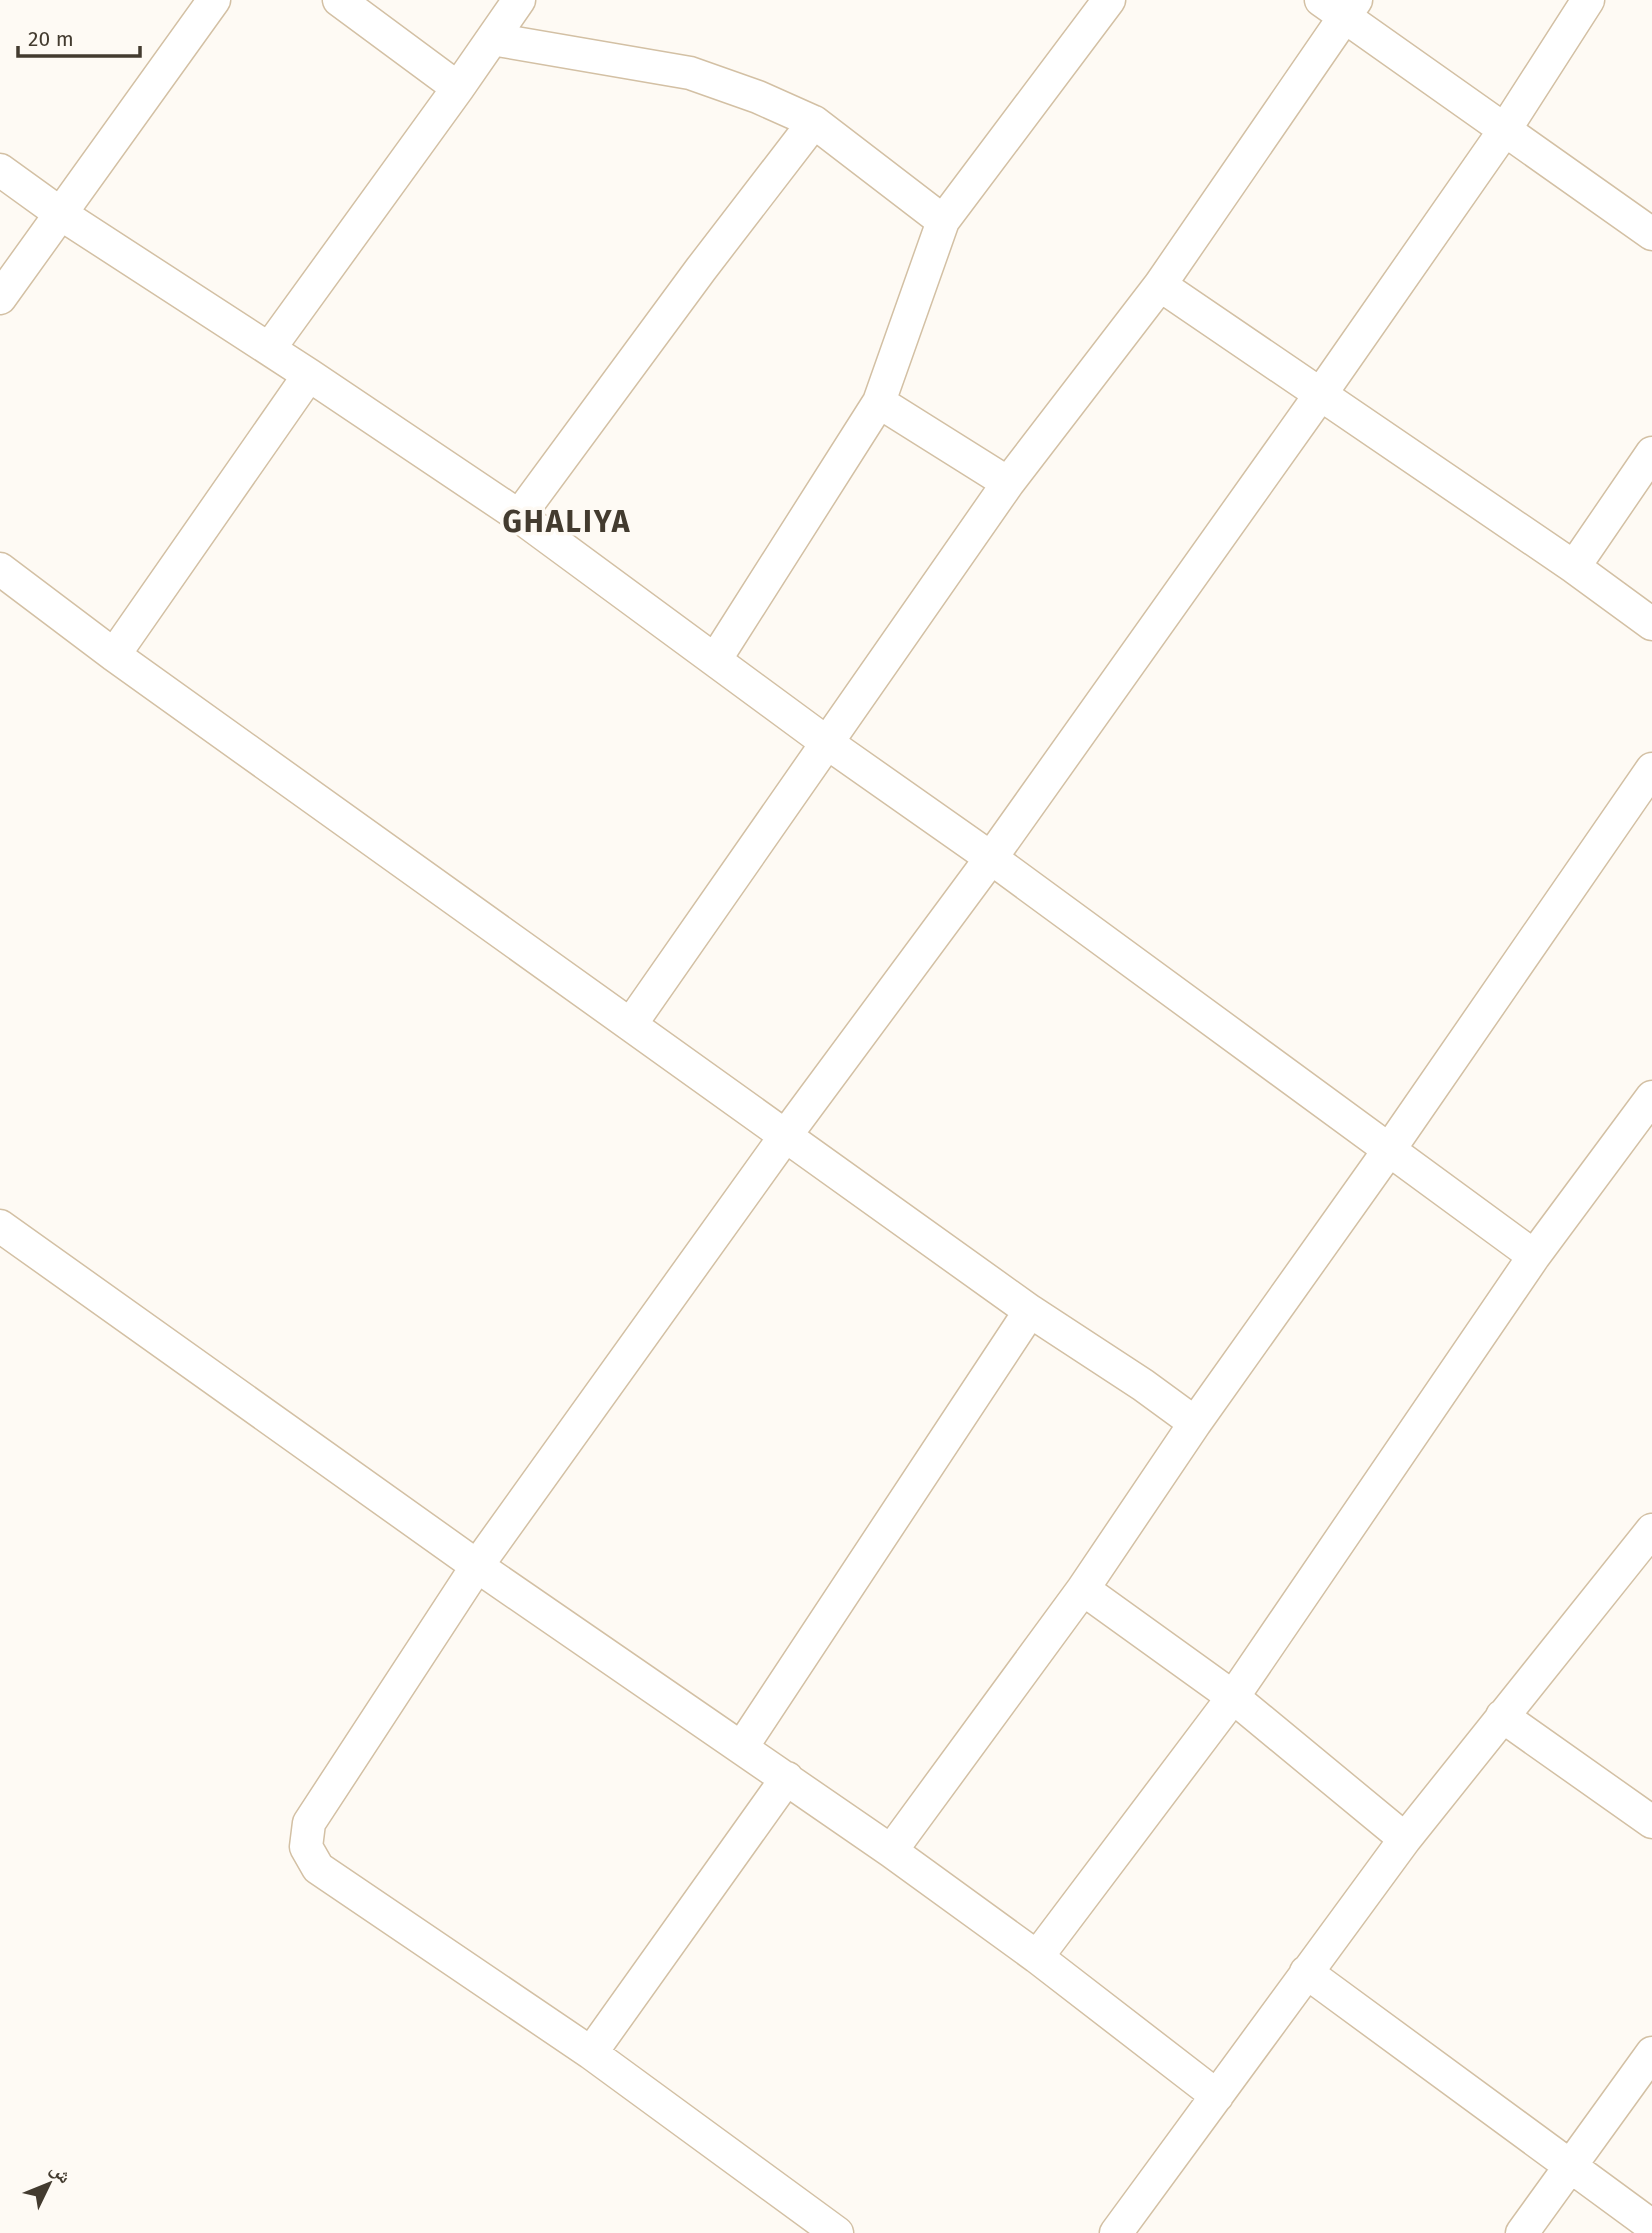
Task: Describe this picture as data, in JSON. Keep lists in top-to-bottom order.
{
  "districts": ["GHALIYA"],
  "scale_bar": "20 m",
  "north": "top right"
}
